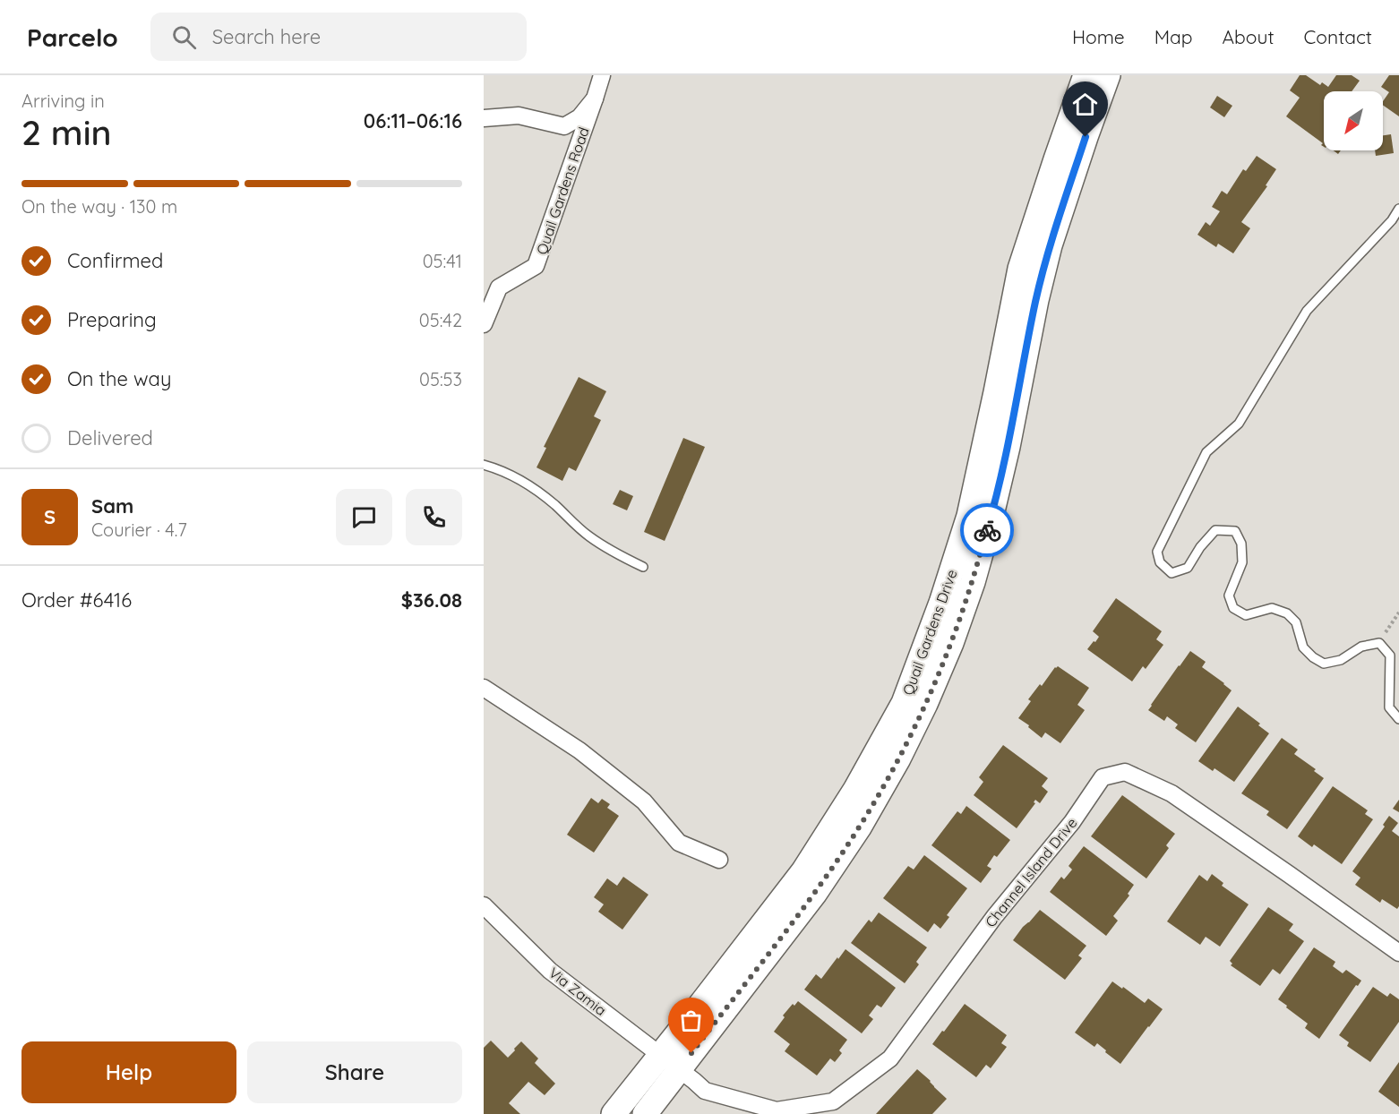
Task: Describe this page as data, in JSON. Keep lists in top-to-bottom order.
{
  "streets": {
    "main road": ["Quail Gardens Drive"],
    "street": ["Quail Gardens Road", "Channel Island Drive", "Via Zamia"]
  },
  "crossings": [
    ["Quail Gardens Drive", "Channel Island Drive"],
    ["Quail Gardens Drive", "Via Zamia"],
    ["Channel Island Drive", "Via Zamia"]
  ],
  "north": "bottom left",
  "page": {
    "header": "Parcelo",
    "search": "Search here",
    "nav": [
      "Home",
      "Map",
      "About",
      "Contact"
    ],
    "heading": ["2 min", "Arriving in", "06:11–06:16"],
    "panel": [
      "Sam",
      "Courier · 4.7",
      "Order #6416",
      "$36.08"
    ],
    "bar": "On the way · 130 m",
    "list": [
      ["Confirmed", "05:41"],
      ["Preparing", "05:42"],
      ["On the way", "05:53"],
      "Delivered"
    ],
    "round": "S",
    "buttons": ["Help", "Share"]
  }
}
